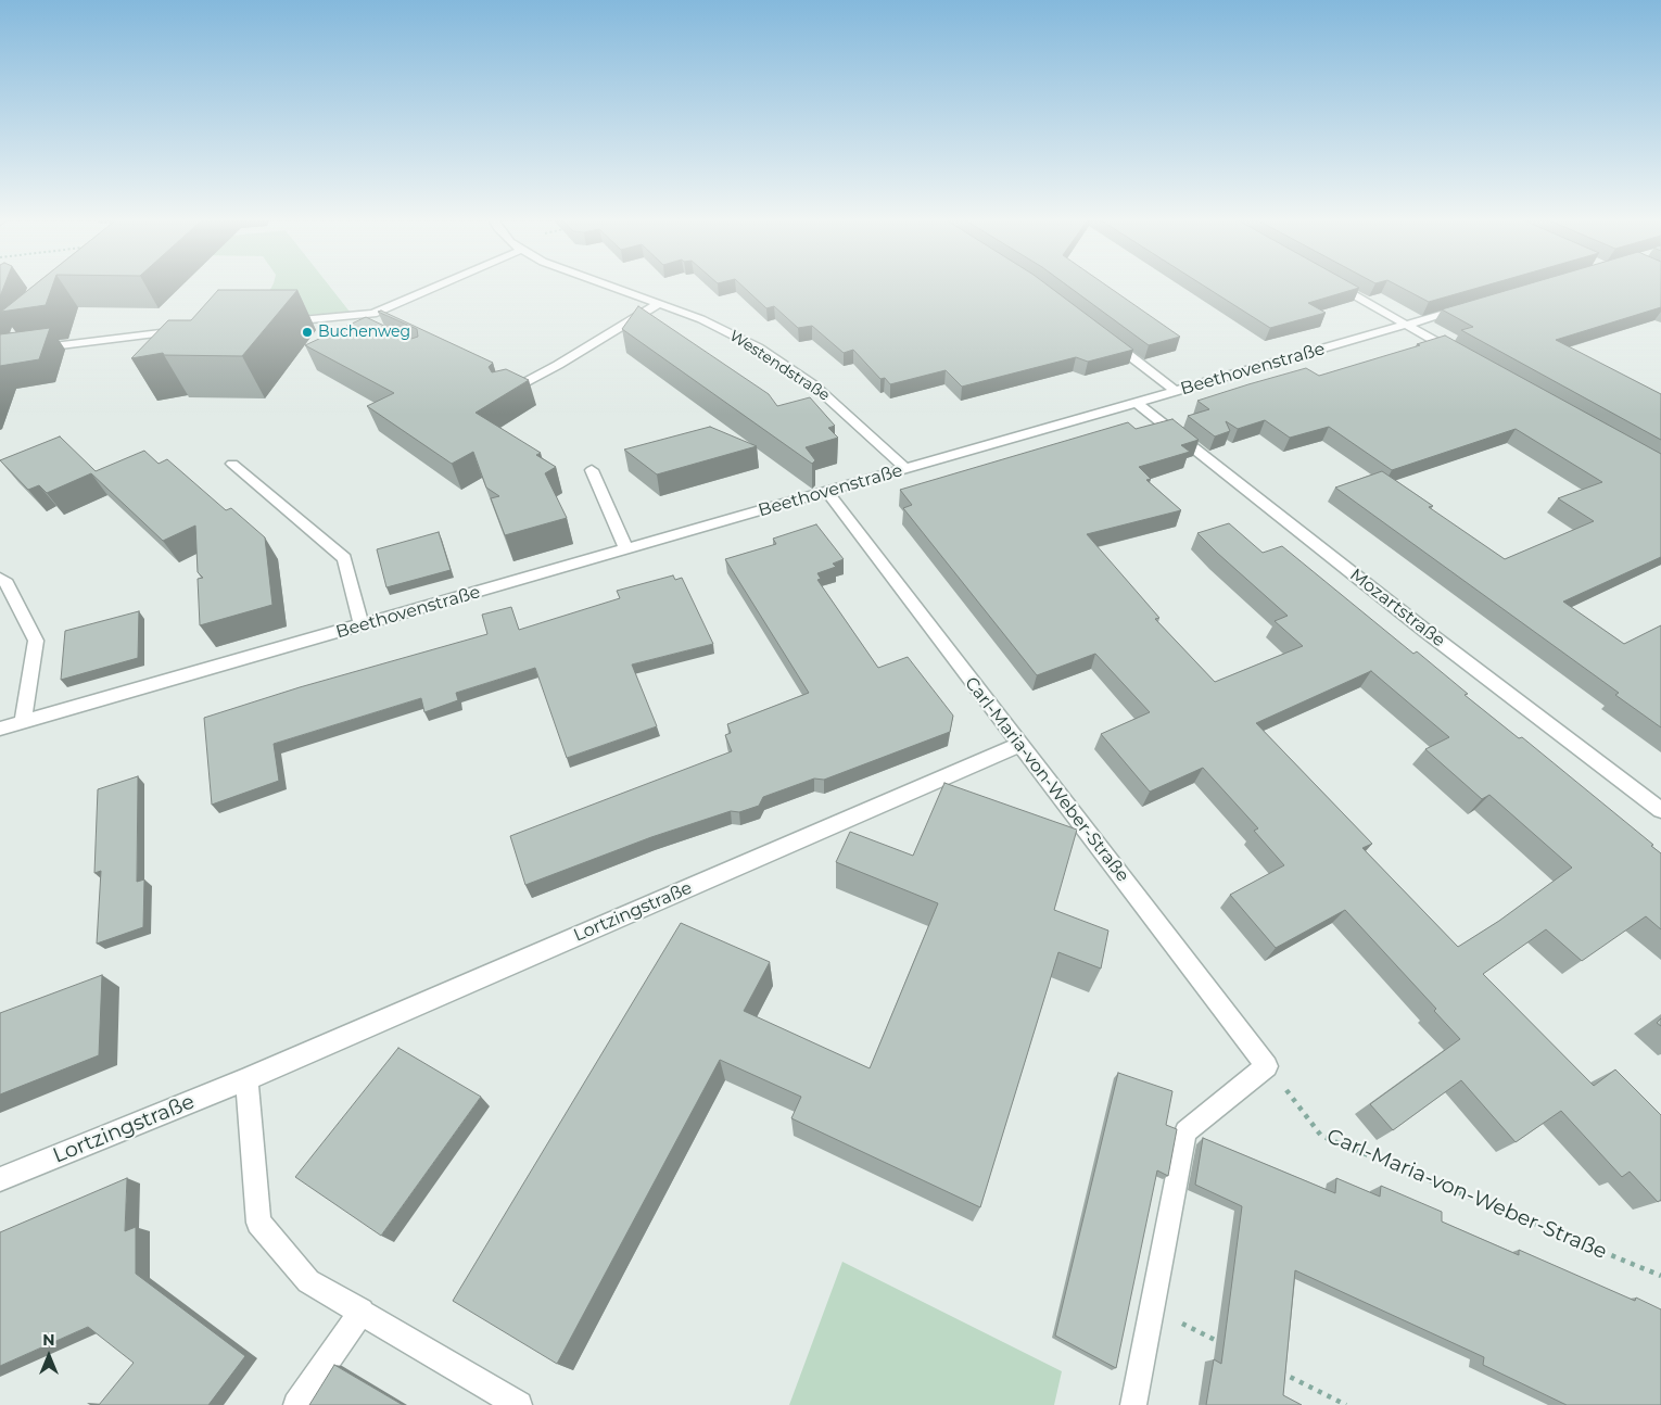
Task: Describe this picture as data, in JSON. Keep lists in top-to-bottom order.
{
  "streets": {
    "street": [
      "Westendstraße",
      "Beethovenstraße",
      "Mozartstraße",
      "Carl-Maria-von-Weber-Straße",
      "Lortzingstraße"
    ]
  },
  "crossings": [
    ["Westendstraße", "Beethovenstraße"],
    ["Beethovenstraße", "Mozartstraße"],
    ["Beethovenstraße", "Carl-Maria-von-Weber-Straße"],
    ["Carl-Maria-von-Weber-Straße", "Lortzingstraße"]
  ],
  "places": ["Buchenweg"],
  "north": "top"
}
